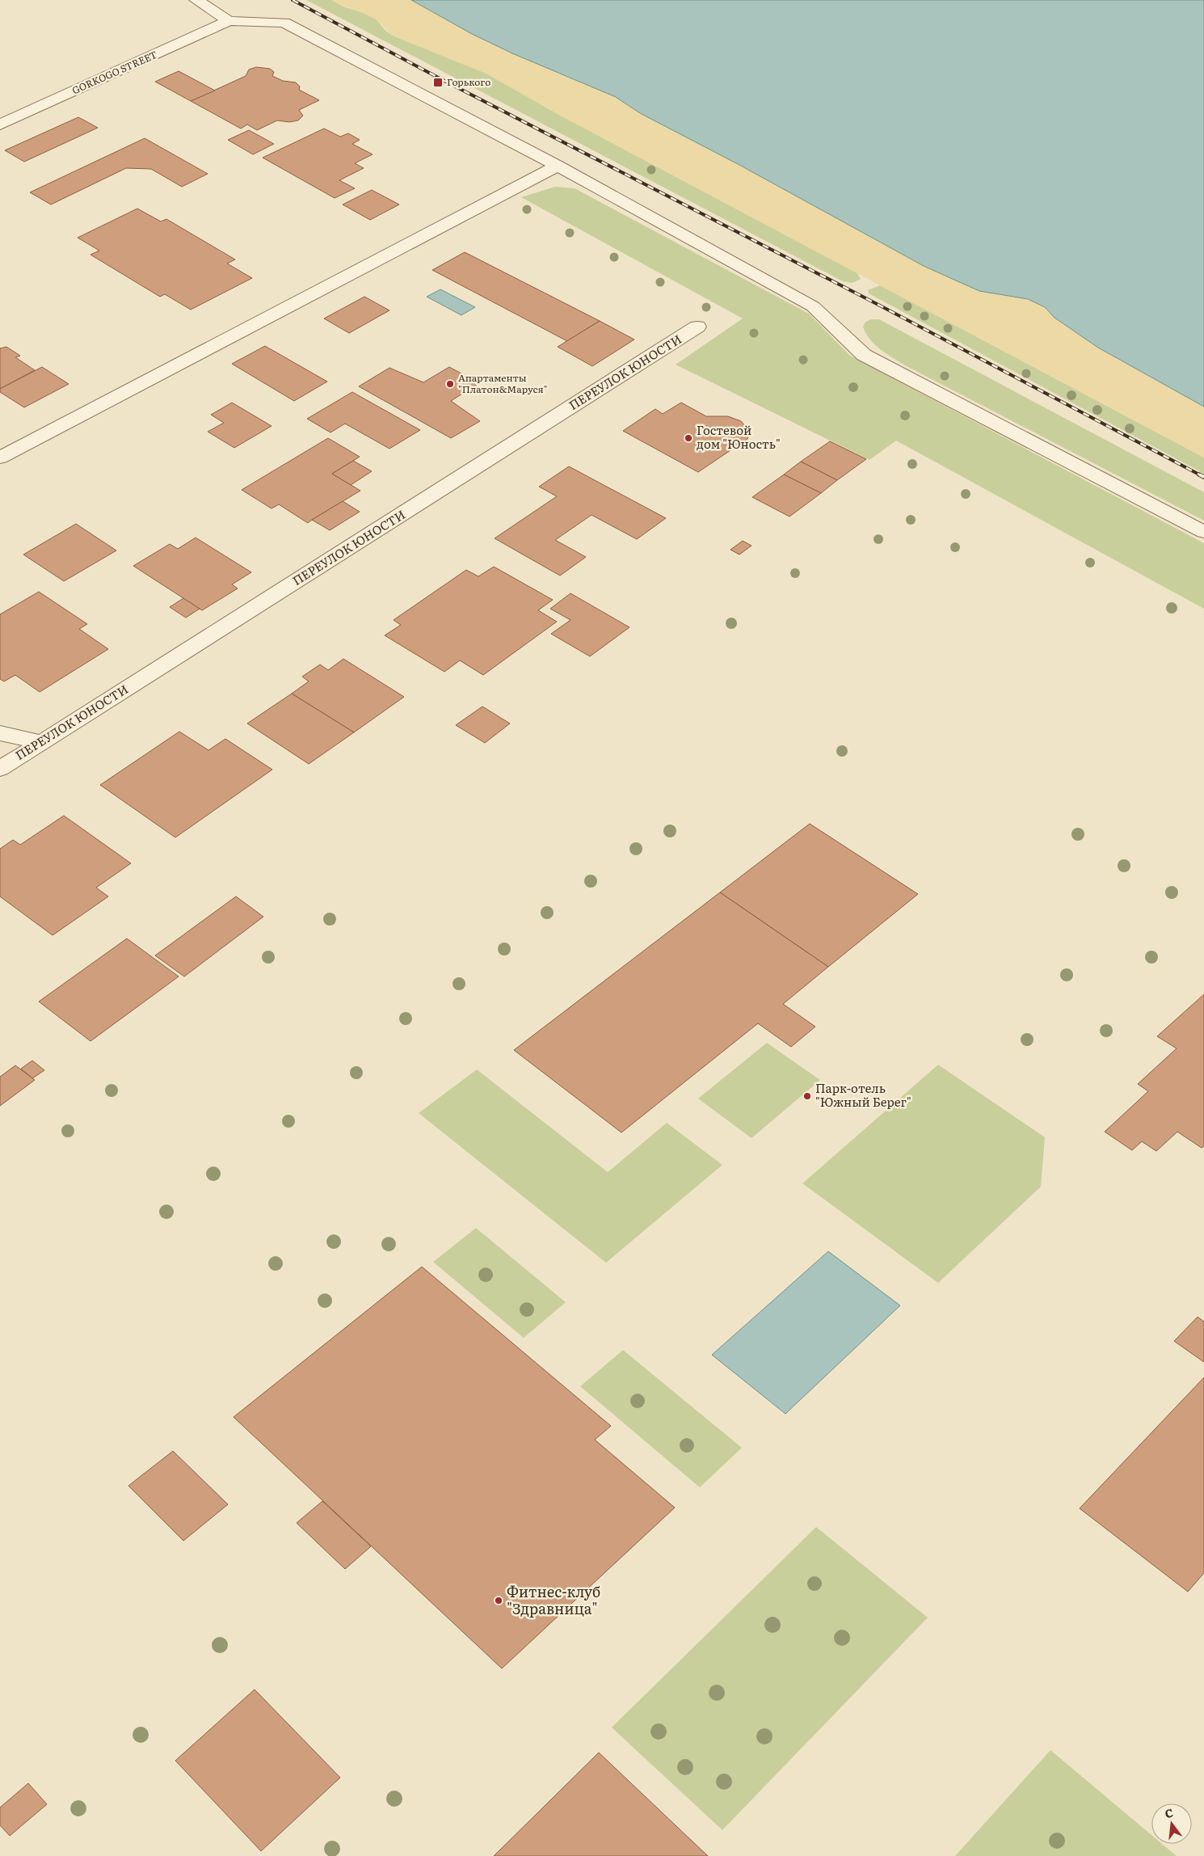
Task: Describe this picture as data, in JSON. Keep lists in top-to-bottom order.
{
  "streets": {
    "street": ["GORKOGO STREET", "ПЕРЕУЛОК ЮНОСТИ"]
  },
  "places": {
    "transit": ["Горького"],
    "other": [
      "Апартаменты \"Платон&Маруся\"",
      "Гостевой дом \"Юность\"",
      "Парк-отель \"Южный Берег\"",
      "Фитнес-клуб \"Здравница\""
    ]
  },
  "north": "top"
}
